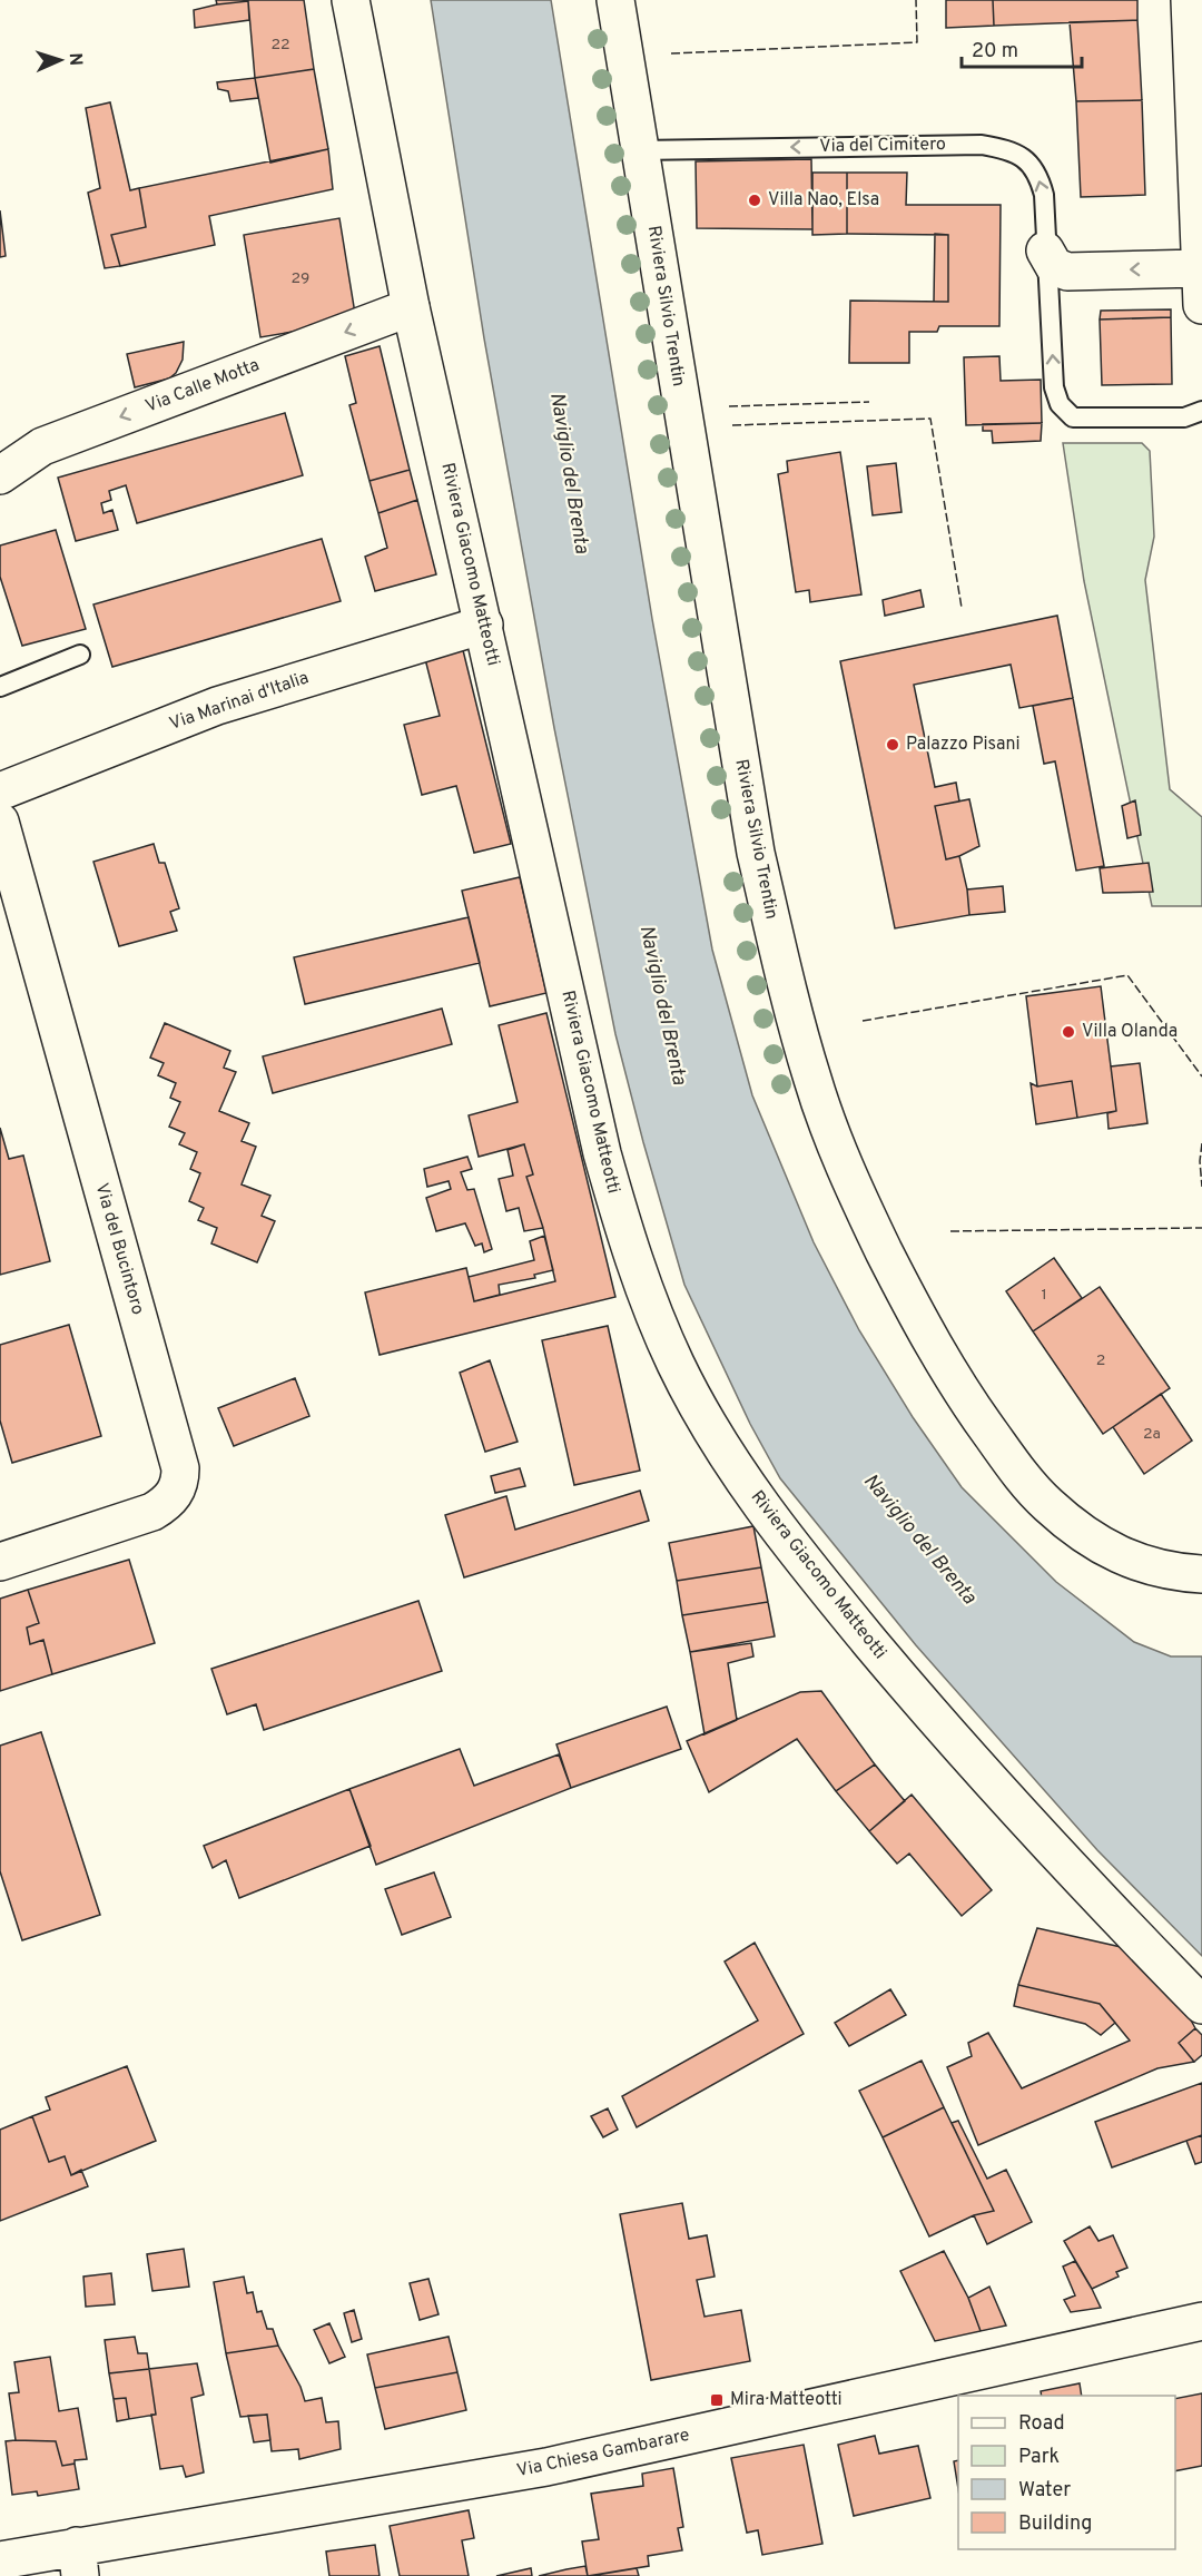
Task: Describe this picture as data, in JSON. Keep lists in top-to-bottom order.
{
  "streets": {
    "street": [
      "Riviera Silvio Trentin",
      "Via Calle Motta",
      "Riviera Giacomo Matteotti",
      "Via Marinai d'Italia",
      "Via del Bucintoro",
      "Via Chiesa Gambarare"
    ],
    "lane": ["Via del Cimitero"]
  },
  "crossings": [
    ["Via del Cimitero", "Riviera Silvio Trentin"],
    ["Via Calle Motta", "Riviera Giacomo Matteotti"],
    ["Riviera Giacomo Matteotti", "Via Marinai d'Italia"]
  ],
  "one_way": ["Via Calle Motta"],
  "water": ["Naviglio del Brenta"],
  "places": {
    "other": ["Villa Nao, Elsa", "Palazzo Pisani", "Villa Olanda"],
    "transit": ["Mira Matteotti"]
  },
  "house_numbers": [
    "22",
    "29",
    "1",
    "2",
    "2a"
  ],
  "legend": [
    "Road",
    "Park",
    "Water",
    "Building"
  ],
  "scale_bar": "20 m",
  "north": "right"
}
